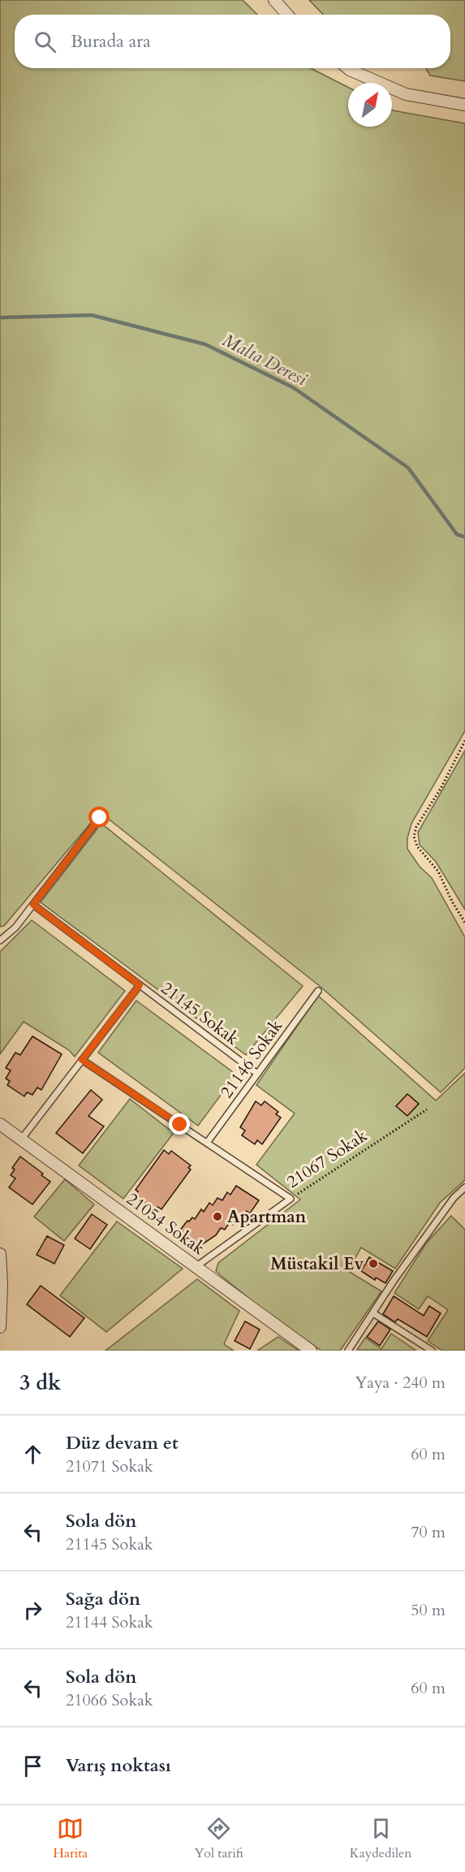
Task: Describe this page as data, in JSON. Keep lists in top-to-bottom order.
{
  "streets": {
    "street": ["21054 Sokak"],
    "lane": ["21145 Sokak", "21146 Sokak", "21067 Sokak"]
  },
  "crossings": [
    ["21145 Sokak", "21146 Sokak"],
    ["21067 Sokak", "21054 Sokak"]
  ],
  "water": ["Malta Deresi"],
  "places": ["Apartman", "Müstakil Ev"],
  "north": "top right",
  "page": {
    "search": "Burada ara",
    "heading": ["3 dk", "Yaya · 240 m"],
    "list": [
      ["Düz devam et", "21071 Sokak", "60 m"],
      ["Sola dön", "21145 Sokak", "70 m"],
      ["Sağa dön", "21144 Sokak", "50 m"],
      ["Sola dön", "21066 Sokak", "60 m"],
      "Varış noktası"
    ],
    "nav": ["Harita", "Yol tarifi", "Kaydedilen"]
  }
}
